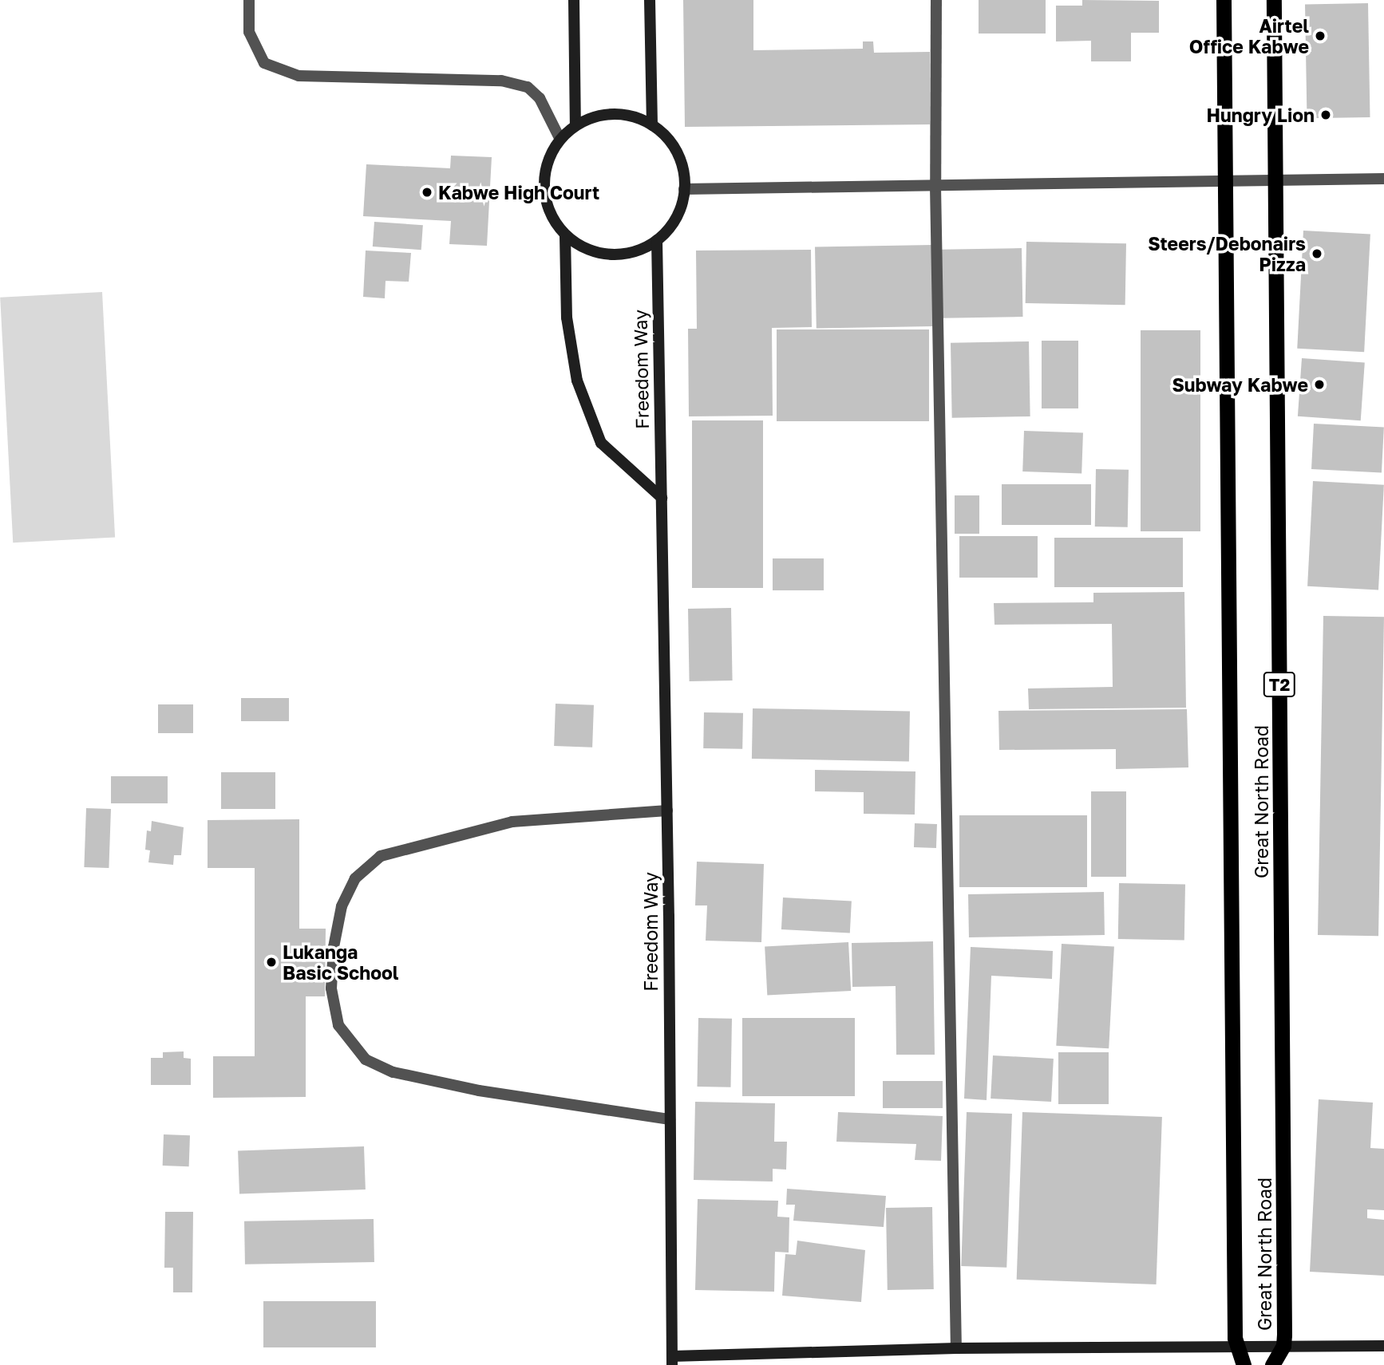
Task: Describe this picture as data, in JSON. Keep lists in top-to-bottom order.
{
  "streets": {
    "highway": ["T2", "Great North Road"],
    "main road": ["Freedom Way"]
  },
  "places": [
    "Airtel Office Kabwe",
    "Hungry Lion",
    "Kabwe High Court",
    "Steers/Debonairs Pizza",
    "Subway Kabwe",
    "Lukanga Basic School"
  ]
}
